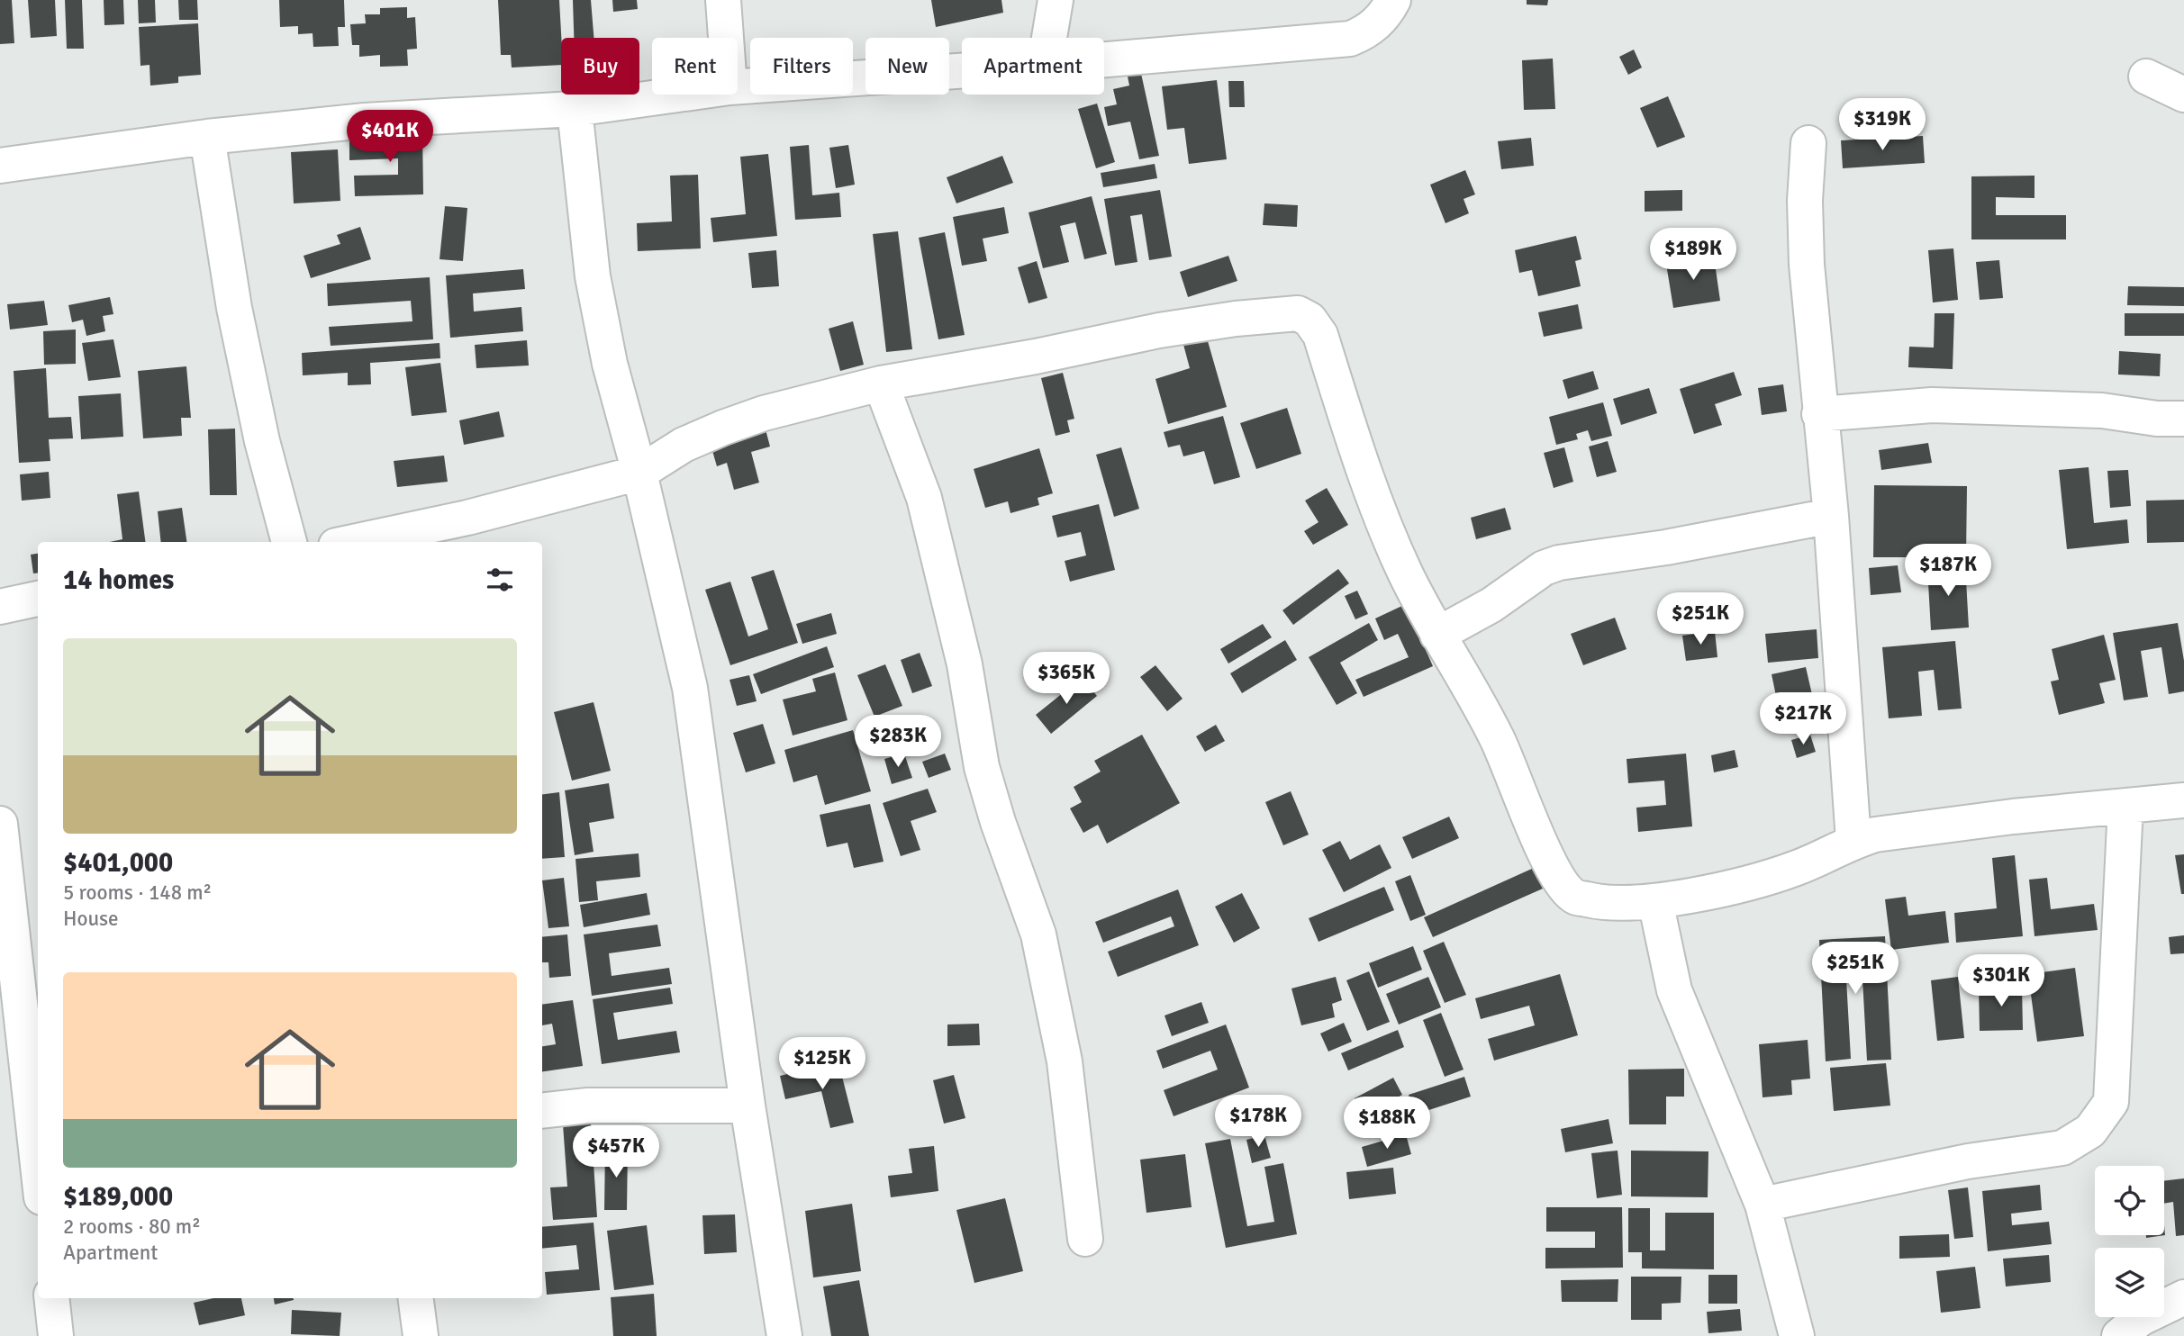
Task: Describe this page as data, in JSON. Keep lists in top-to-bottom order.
{
  "page": {
    "chip": [
      "Buy",
      "Rent",
      "Filters",
      "New",
      "Apartment"
    ],
    "price": [
      "$319K",
      "$401K",
      "$189K",
      "$187K",
      "$251K",
      "$365K",
      "$217K",
      "$283K",
      "$251K",
      "$301K",
      "$125K",
      "$178K",
      "$188K",
      "$457K"
    ],
    "heading": "14 homes",
    "list": [
      {
        "name": "$401,000",
        "note": "5 rooms · 148 m² · House"
      },
      {
        "name": "$189,000",
        "note": "2 rooms · 80 m² · Apartment"
      }
    ]
  }
}
